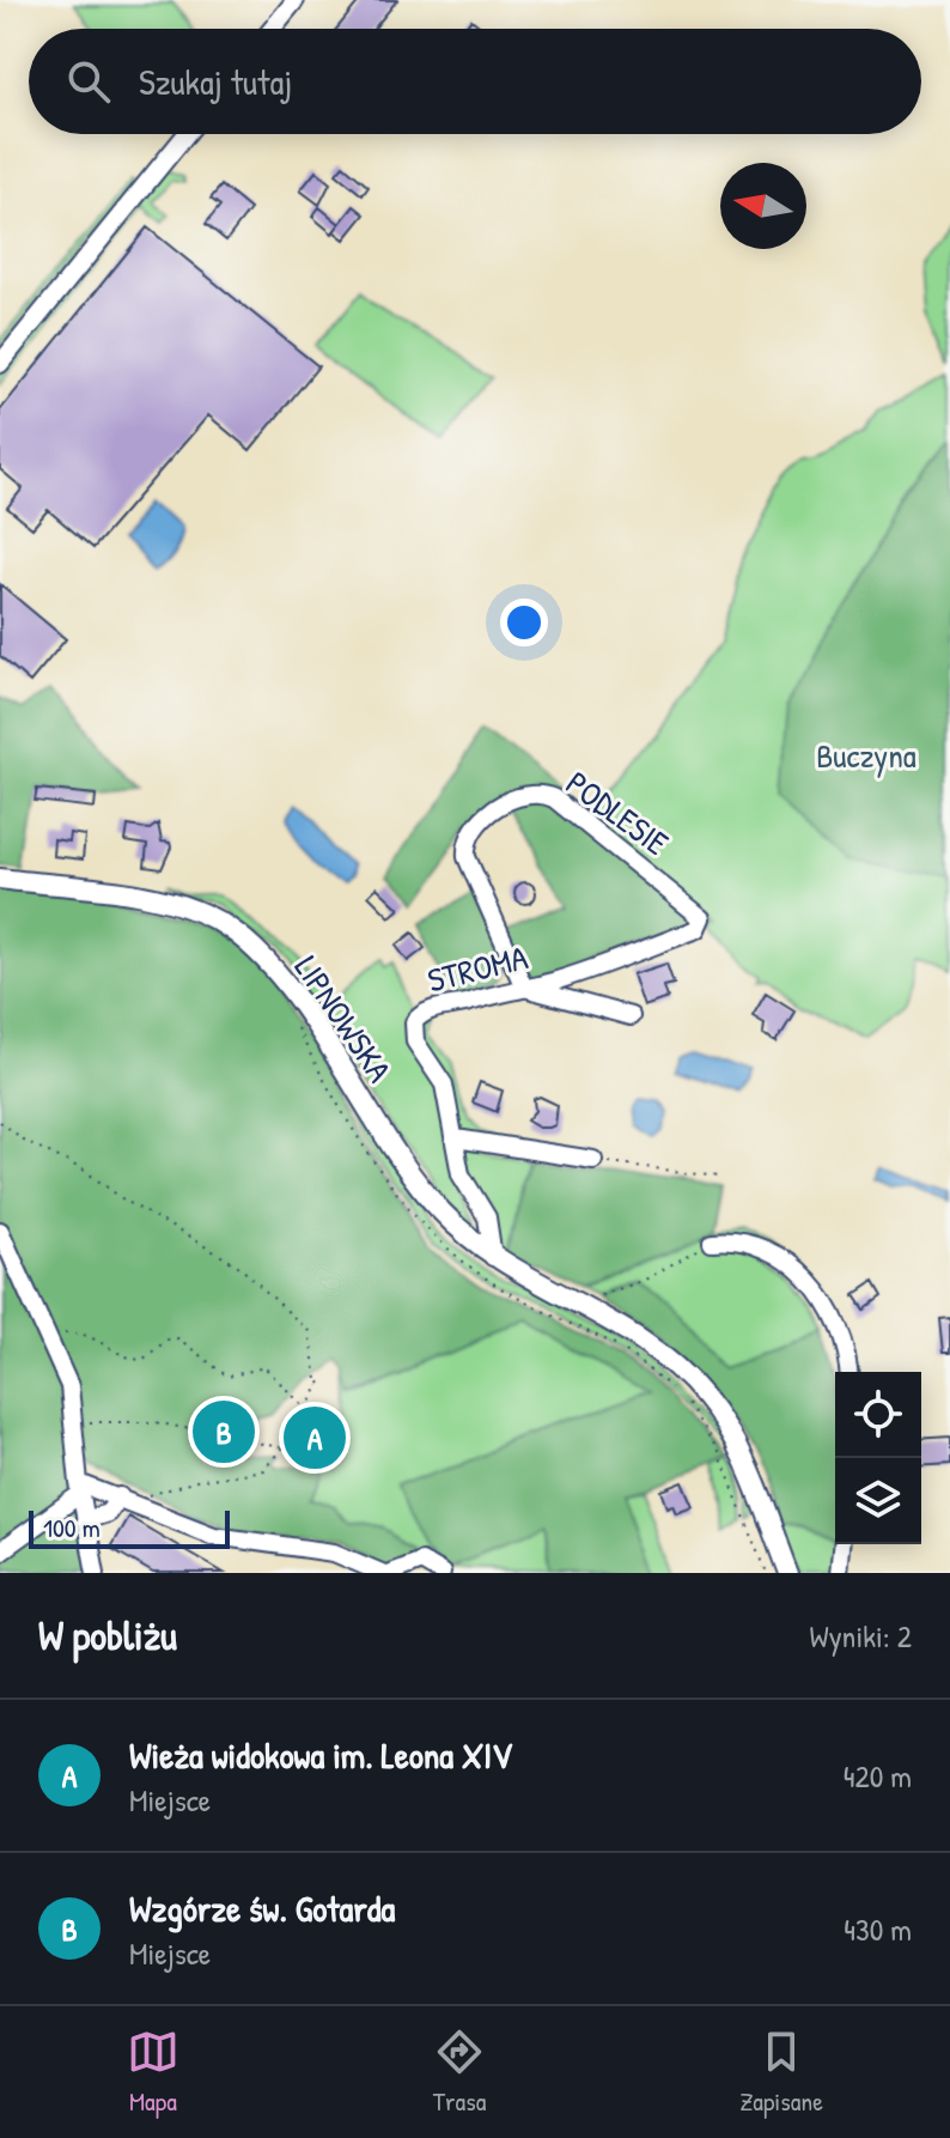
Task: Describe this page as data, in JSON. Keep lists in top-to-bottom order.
{
  "streets": {
    "main road": ["LIPNOWSKA"],
    "street": ["PODLESIE", "STROMA"]
  },
  "crossings": [
    ["PODLESIE", "STROMA"],
    ["STROMA", "LIPNOWSKA"]
  ],
  "parks": ["Buczyna"],
  "scale_bar": "100 m",
  "north": "left",
  "page": {
    "search": "Szukaj tutaj",
    "pins": ["B", "A"],
    "scale": "100 m",
    "heading": ["W pobliżu", "Wyniki: 2"],
    "list": [
      {
        "mark": "A",
        "name": "Wieża widokowa im. Leona XIV",
        "note": "Miejsce",
        "value": "420 m"
      },
      {
        "mark": "B",
        "name": "Wzgórze św. Gotarda",
        "note": "Miejsce",
        "value": "430 m"
      }
    ],
    "nav": ["Mapa", "Trasa", "Zapisane"]
  }
}
